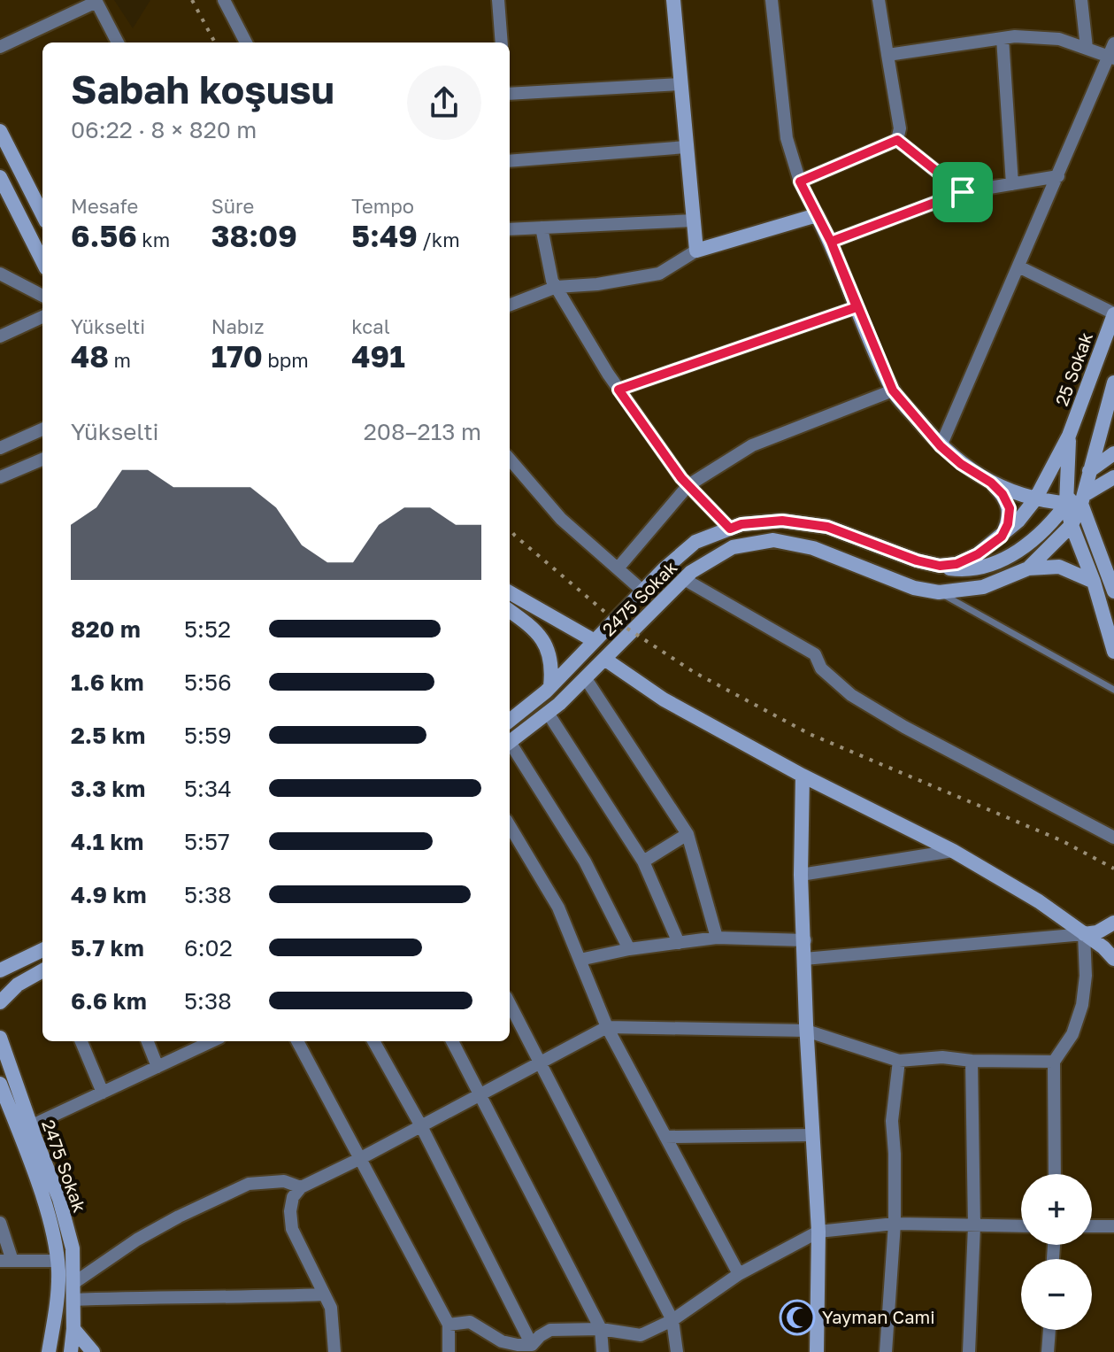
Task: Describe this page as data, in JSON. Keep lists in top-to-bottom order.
{
  "streets": {
    "main road": ["25 Sokak", "2475 Sokak"]
  },
  "places": {
    "mosque": ["Yayman Cami"]
  },
  "page": {
    "heading": ["Sabah koşusu", "06:22 · 8 × 820 m"],
    "stats": [
      ["Mesafe", "6.56 km"],
      ["Süre", "38:09"],
      ["Tempo", "5:49 /km"],
      ["Yükselti", "48 m"],
      ["Nabız", "170 bpm"],
      ["kcal", "491"]
    ],
    "chart": ["Yükselti", "208–213 m"],
    "list": [
      {
        "name": "820 m",
        "note": "5:52"
      },
      {
        "name": "1.6 km",
        "note": "5:56"
      },
      {
        "name": "2.5 km",
        "note": "5:59"
      },
      {
        "name": "3.3 km",
        "note": "5:34"
      },
      {
        "name": "4.1 km",
        "note": "5:57"
      },
      {
        "name": "4.9 km",
        "note": "5:38"
      },
      {
        "name": "5.7 km",
        "note": "6:02"
      },
      {
        "name": "6.6 km",
        "note": "5:38"
      }
    ],
    "map_buttons": ["+", "−"]
  }
}
